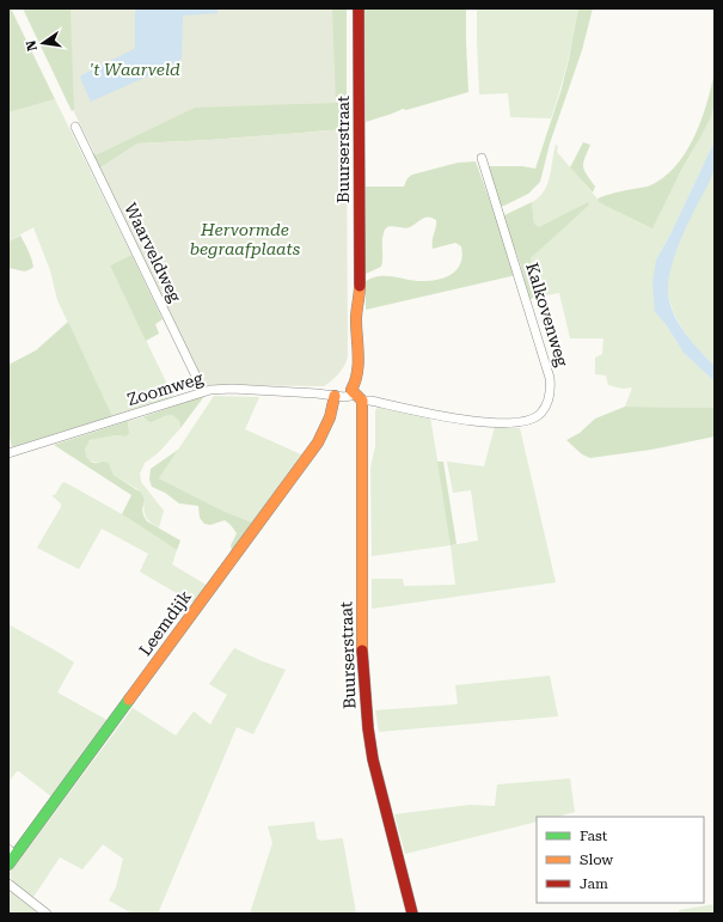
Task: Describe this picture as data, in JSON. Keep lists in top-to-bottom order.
{
  "streets": {
    "main road": ["Buurserstraat", "Leemdijk"],
    "street": ["Waarveldweg", "Kalkovenweg", "Zoomweg"]
  },
  "crossings": [
    ["Buurserstraat", "Kalkovenweg"],
    ["Buurserstraat", "Zoomweg"],
    ["Waarveldweg", "Zoomweg"],
    ["Kalkovenweg", "Zoomweg"],
    ["Zoomweg", "Leemdijk"]
  ],
  "parks": ["'t Waarveld", "Hervormde begraafplaats"],
  "legend": ["Fast", "Slow", "Jam"],
  "north": "left"
}
